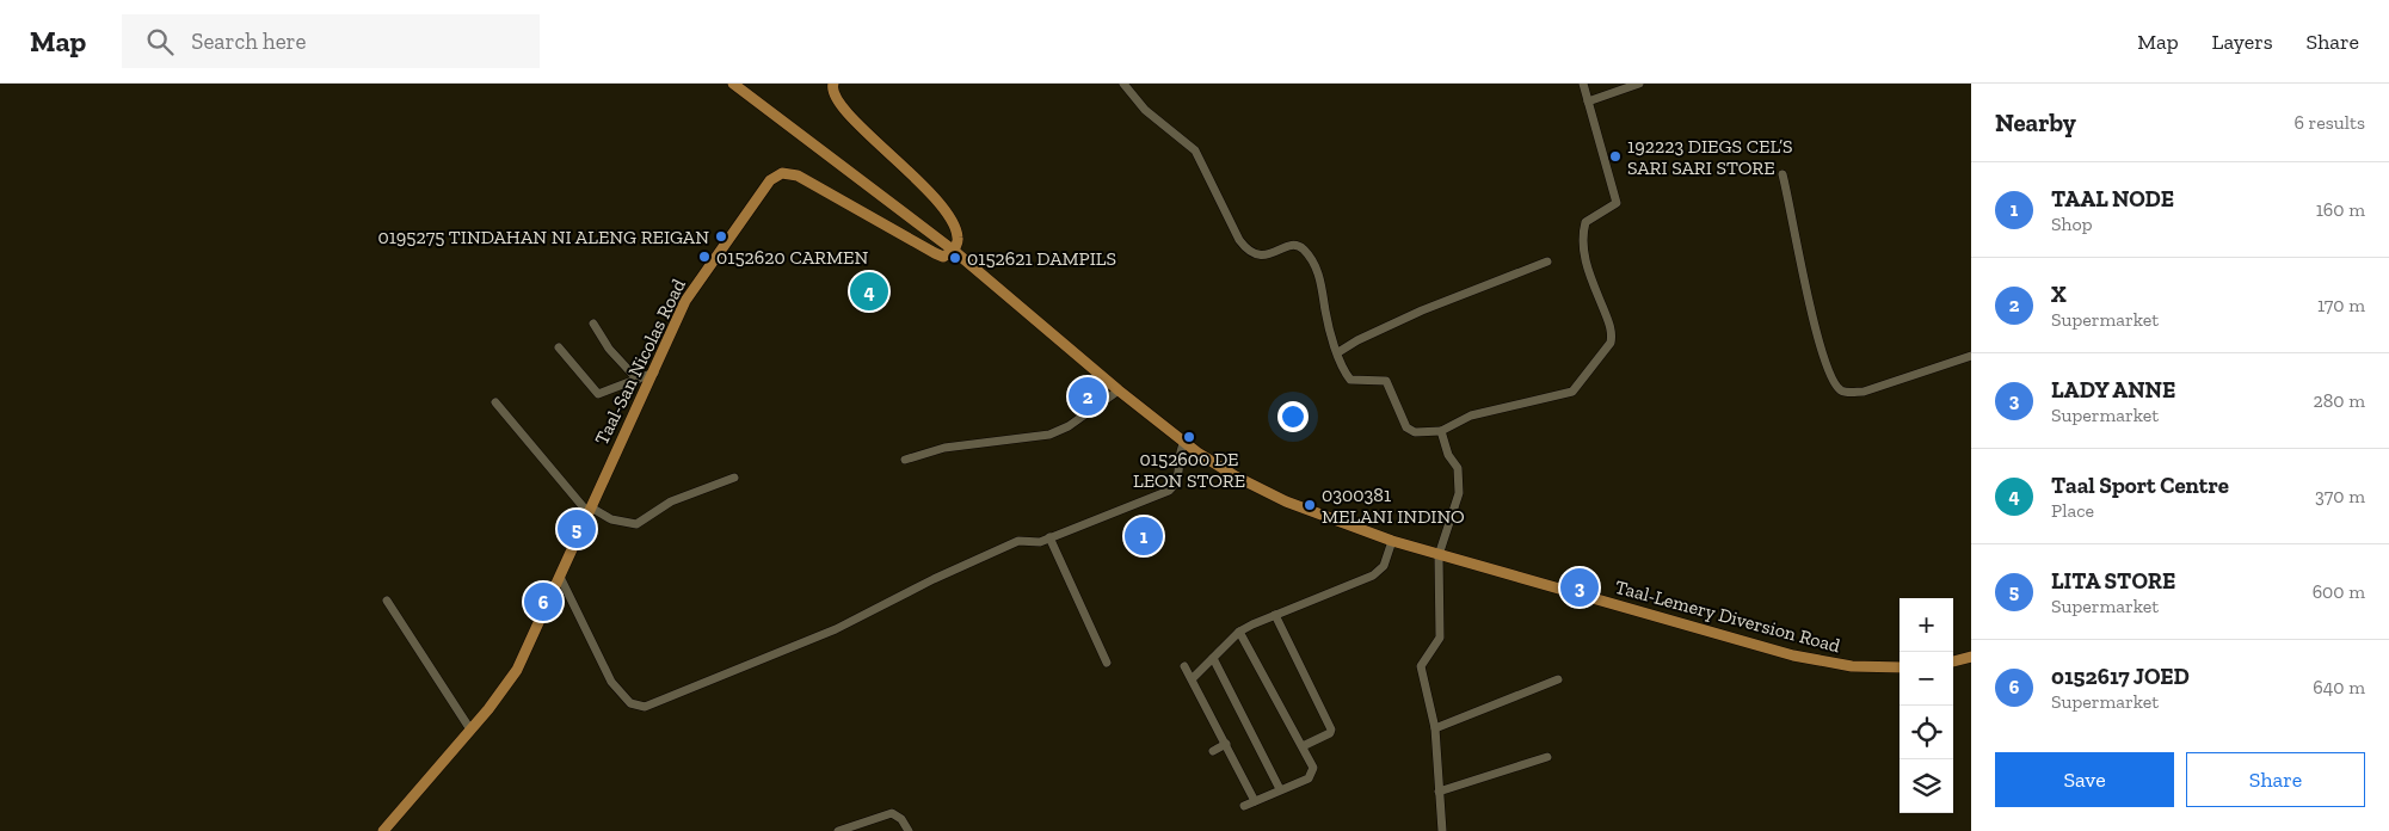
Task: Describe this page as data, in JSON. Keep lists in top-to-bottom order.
{
  "streets": {
    "main road": ["Taal-San Nicolas Road", "Taal-Lemery Diversion Road"]
  },
  "crossings": [
    ["Taal-San Nicolas Road", "Taal-Lemery Diversion Road"]
  ],
  "places": [
    "192223 DIEGS CEL’S SARI SARI STORE",
    "0195275 TINDAHAN NI ALENG REIGAN",
    "0152620 CARMEN",
    "0152621 DAMPILS",
    "0152600 DE LEON STORE",
    "0300381 MELANI INDINO"
  ],
  "page": {
    "header": "Map",
    "search": "Search here",
    "nav": ["Map", "Layers", "Share"],
    "heading": ["Nearby", "6 results"],
    "list": [
      {
        "mark": "1",
        "name": "TAAL NODE",
        "note": "Shop",
        "value": "160 m"
      },
      {
        "mark": "2",
        "name": "X",
        "note": "Supermarket",
        "value": "170 m"
      },
      {
        "mark": "3",
        "name": "LADY ANNE",
        "note": "Supermarket",
        "value": "280 m"
      },
      {
        "mark": "4",
        "name": "Taal Sport Centre",
        "note": "Place",
        "value": "370 m"
      },
      {
        "mark": "5",
        "name": "LITA STORE",
        "note": "Supermarket",
        "value": "600 m"
      },
      {
        "mark": "6",
        "name": "0152617 JOED",
        "note": "Supermarket",
        "value": "640 m"
      }
    ],
    "pins": [
      "4",
      "2",
      "5",
      "1",
      "3",
      "6"
    ],
    "map_buttons": ["+", "−"],
    "buttons": ["Save", "Share"]
  }
}
